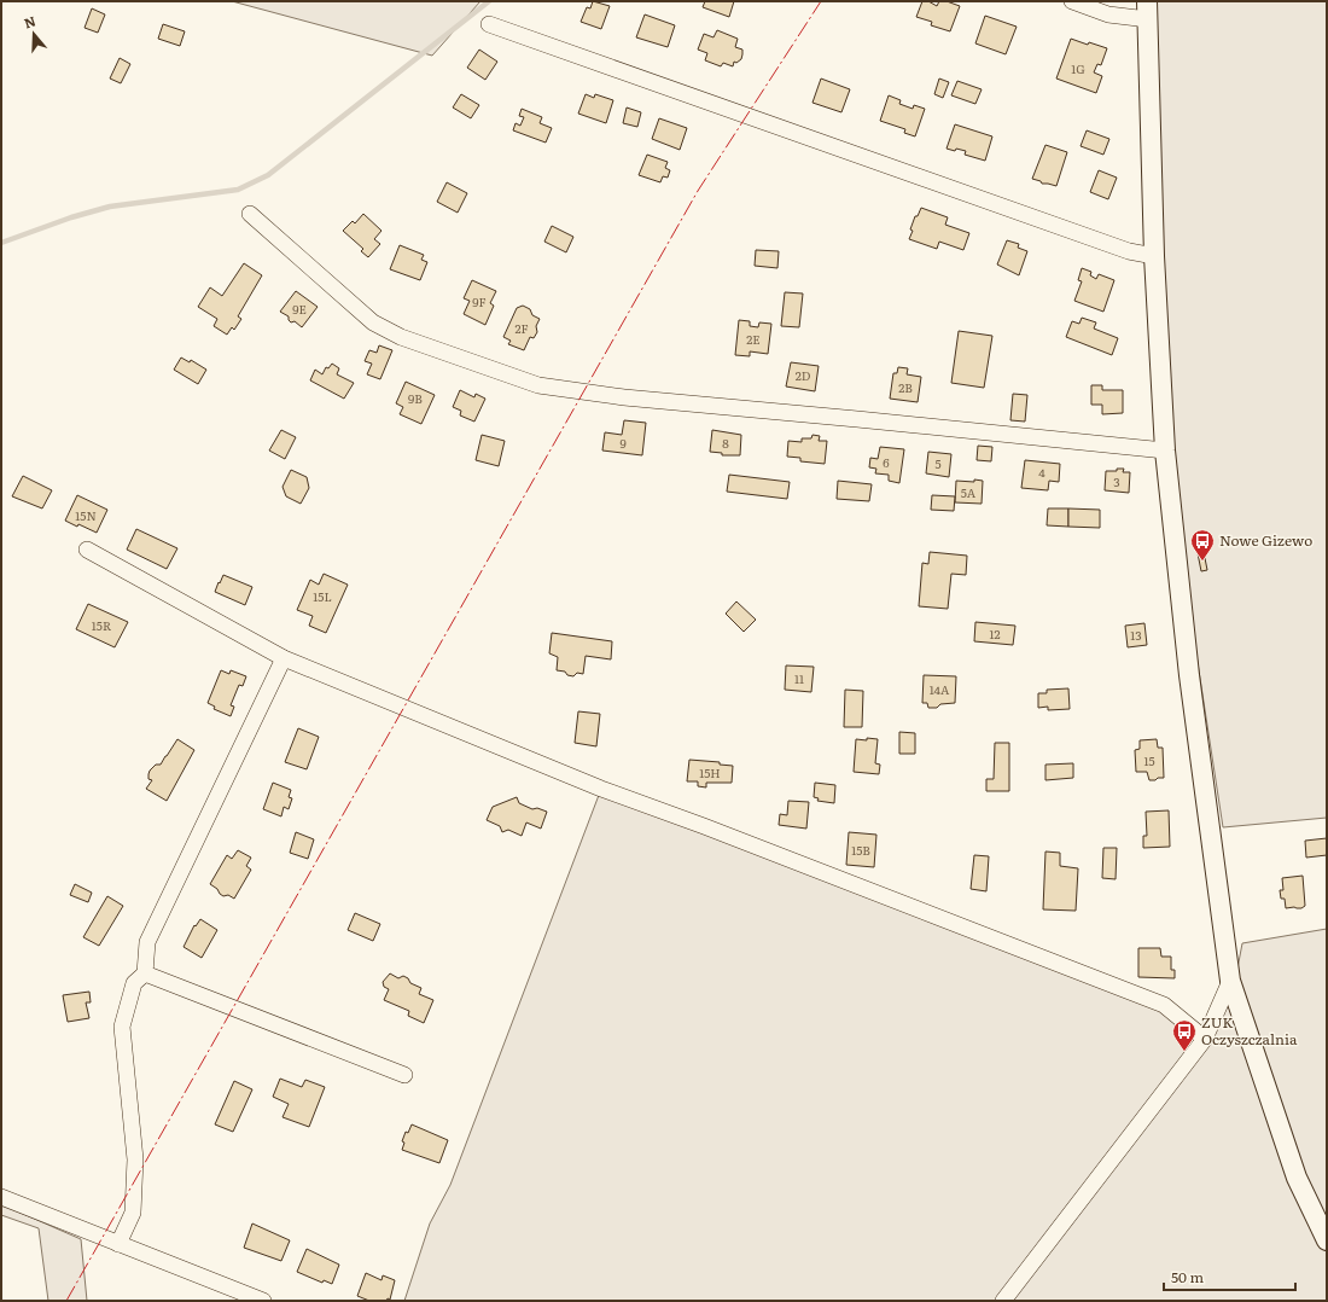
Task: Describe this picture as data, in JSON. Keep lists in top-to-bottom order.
{
  "places": {
    "bus stop": ["Nowe Gizewo", "ZUK Oczyszczalnia"]
  },
  "house_numbers": [
    "1G",
    "9F",
    "9E",
    "2F",
    "2E",
    "2D",
    "2B",
    "9B",
    "9",
    "8",
    "6",
    "5",
    "4",
    "3",
    "5A",
    "15N",
    "15L",
    "15R",
    "12",
    "13",
    "11",
    "14A",
    "15",
    "15H",
    "15B"
  ],
  "scale_bar": "50 m",
  "north": "top"
}
